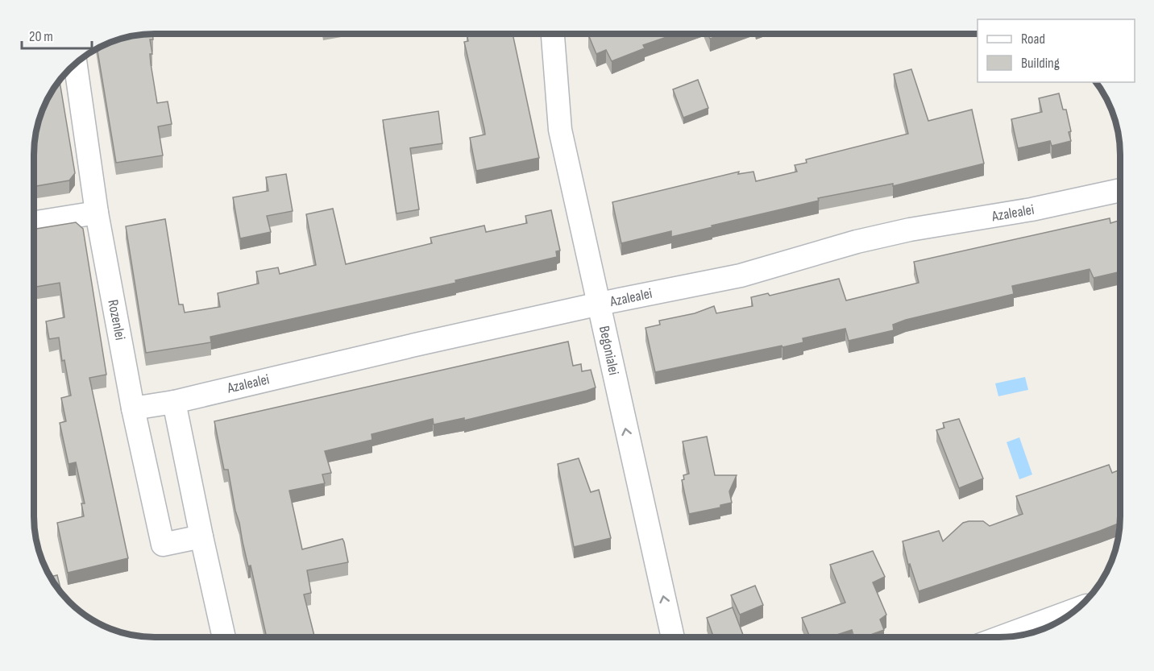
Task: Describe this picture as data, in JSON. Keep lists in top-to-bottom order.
{
  "streets": {
    "street": ["Azalealei", "Rozenlei", "Begonialei"]
  },
  "crossings": [
    ["Azalealei", "Rozenlei"],
    ["Azalealei", "Begonialei"]
  ],
  "one_way": ["Begonialei"],
  "legend": ["Road", "Building"],
  "scale_bar": "20 m"
}
